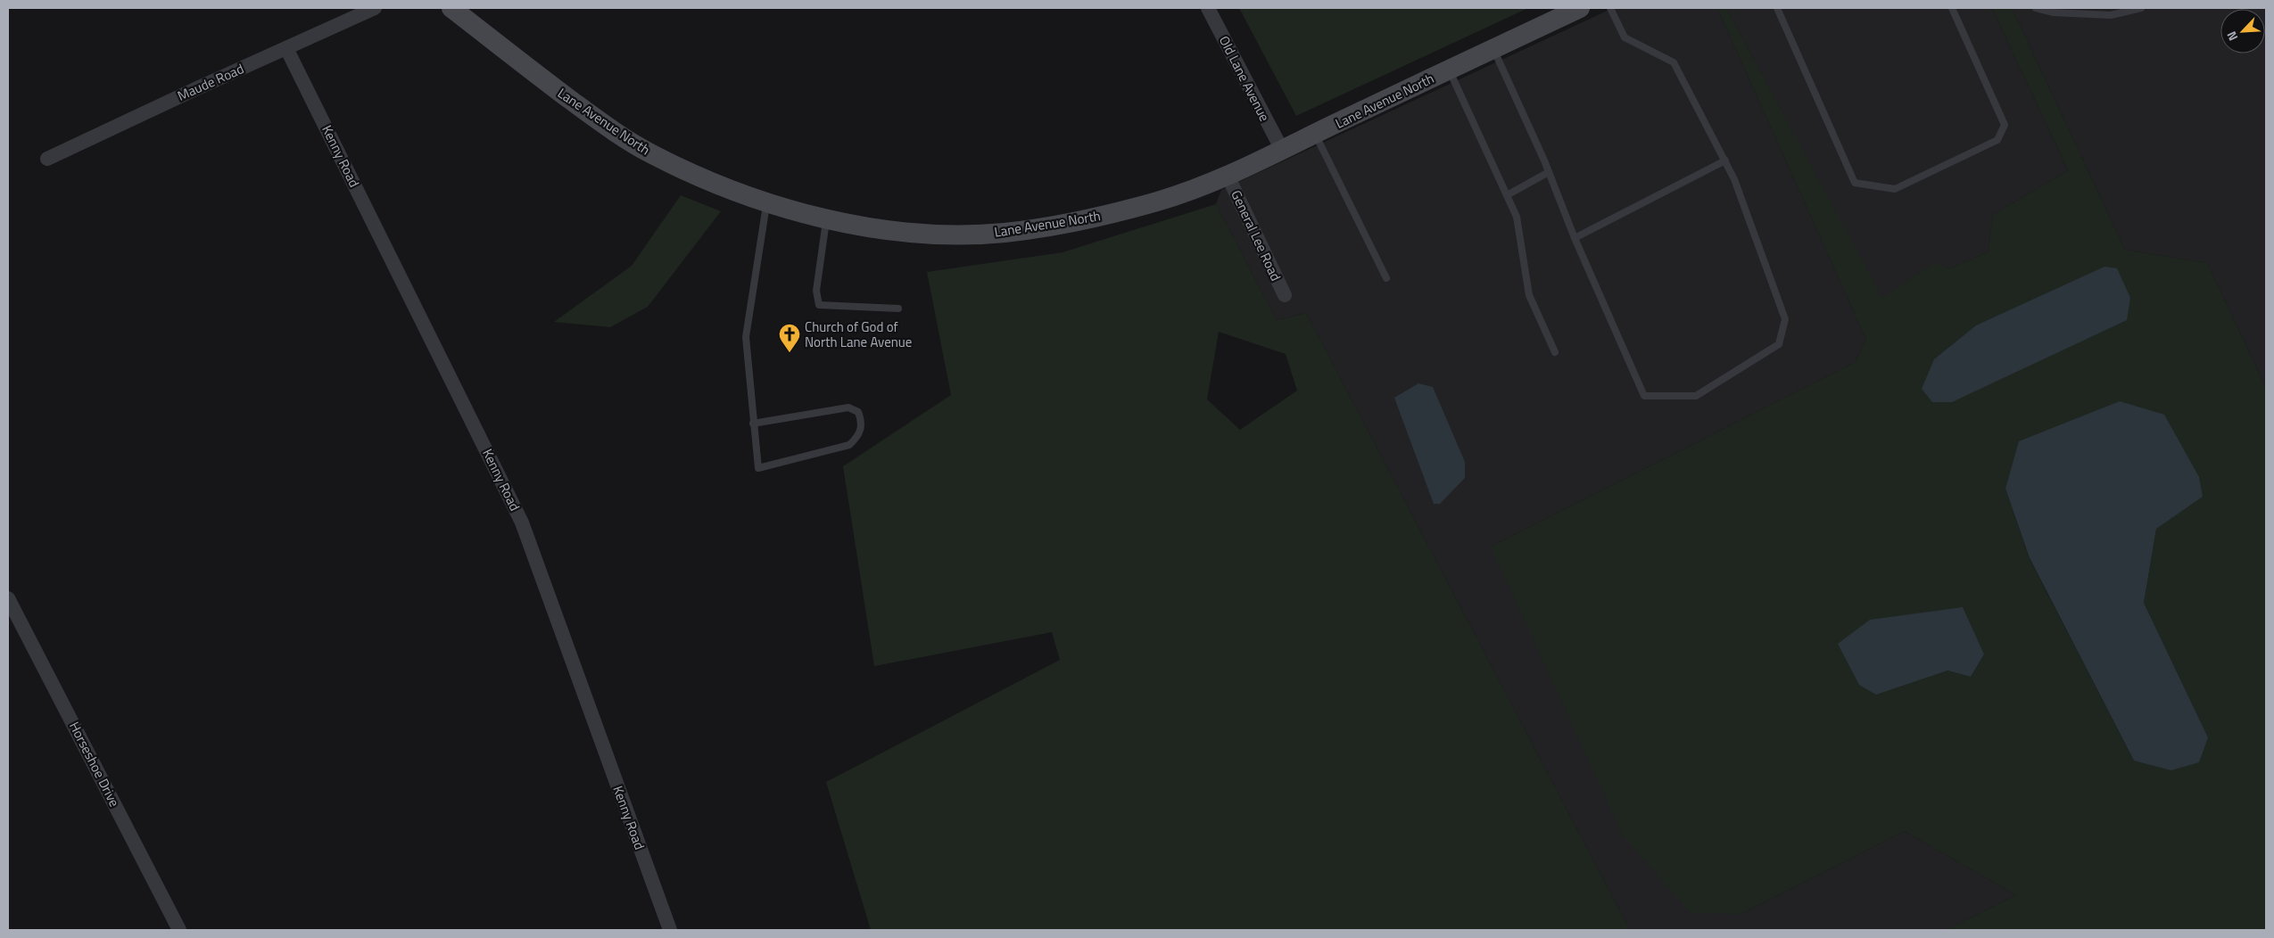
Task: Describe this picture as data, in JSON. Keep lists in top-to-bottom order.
{
  "streets": {
    "main road": ["Lane Avenue North"],
    "street": [
      "Old Lane Avenue",
      "Maude Road",
      "Kenny Road",
      "General Lee Road",
      "Horseshoe Drive"
    ]
  },
  "crossings": [
    ["Old Lane Avenue", "Lane Avenue North"],
    ["Maude Road", "Kenny Road"],
    ["Lane Avenue North", "General Lee Road"]
  ],
  "places": {
    "church": ["Church of God of North Lane Avenue"]
  },
  "north": "bottom left"
}
